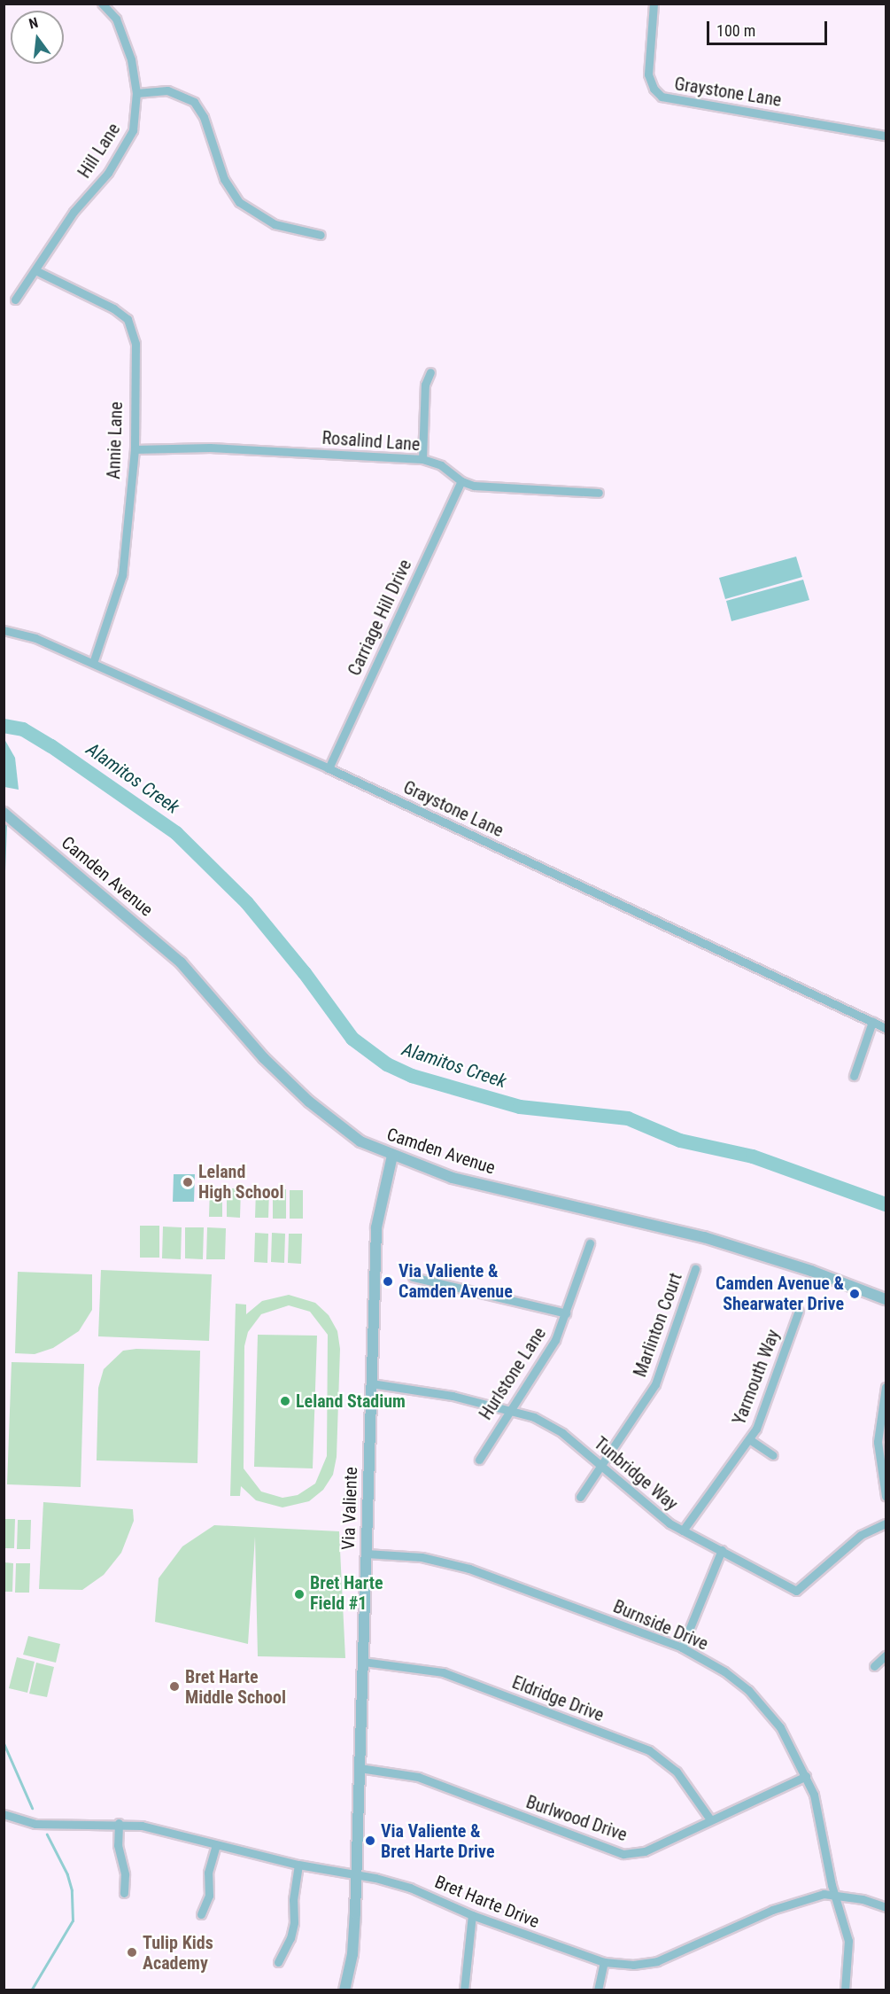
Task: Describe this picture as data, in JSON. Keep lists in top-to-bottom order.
{
  "streets": {
    "street": [
      "Graystone Lane",
      "Hill Lane",
      "Annie Lane",
      "Rosalind Lane",
      "Carriage Hill Drive",
      "Camden Avenue",
      "Marlinton Court",
      "Hurlstone Lane",
      "Yarmouth Way",
      "Tunbridge Way",
      "Via Valiente",
      "Burnside Drive",
      "Eldridge Drive",
      "Burlwood Drive",
      "Bret Harte Drive"
    ]
  },
  "crossings": [
    ["Graystone Lane", "Annie Lane"],
    ["Graystone Lane", "Carriage Hill Drive"],
    ["Hill Lane", "Annie Lane"],
    ["Annie Lane", "Rosalind Lane"],
    ["Rosalind Lane", "Carriage Hill Drive"],
    ["Camden Avenue", "Via Valiente"],
    ["Marlinton Court", "Tunbridge Way"],
    ["Hurlstone Lane", "Tunbridge Way"],
    ["Yarmouth Way", "Tunbridge Way"],
    ["Tunbridge Way", "Via Valiente"],
    ["Via Valiente", "Burnside Drive"],
    ["Via Valiente", "Eldridge Drive"],
    ["Via Valiente", "Burlwood Drive"],
    ["Via Valiente", "Bret Harte Drive"],
    ["Burnside Drive", "Burlwood Drive"],
    ["Burnside Drive", "Bret Harte Drive"],
    ["Eldridge Drive", "Burlwood Drive"]
  ],
  "water": ["Alamitos Creek"],
  "places": [
    "Leland High School",
    "Via Valiente & Camden Avenue",
    "Camden Avenue & Shearwater Drive",
    "Leland Stadium",
    "Bret Harte Field #1",
    "Bret Harte Middle School",
    "Via Valiente & Bret Harte Drive",
    "Tulip Kids Academy"
  ],
  "scale_bar": "100 m",
  "north": "top"
}
